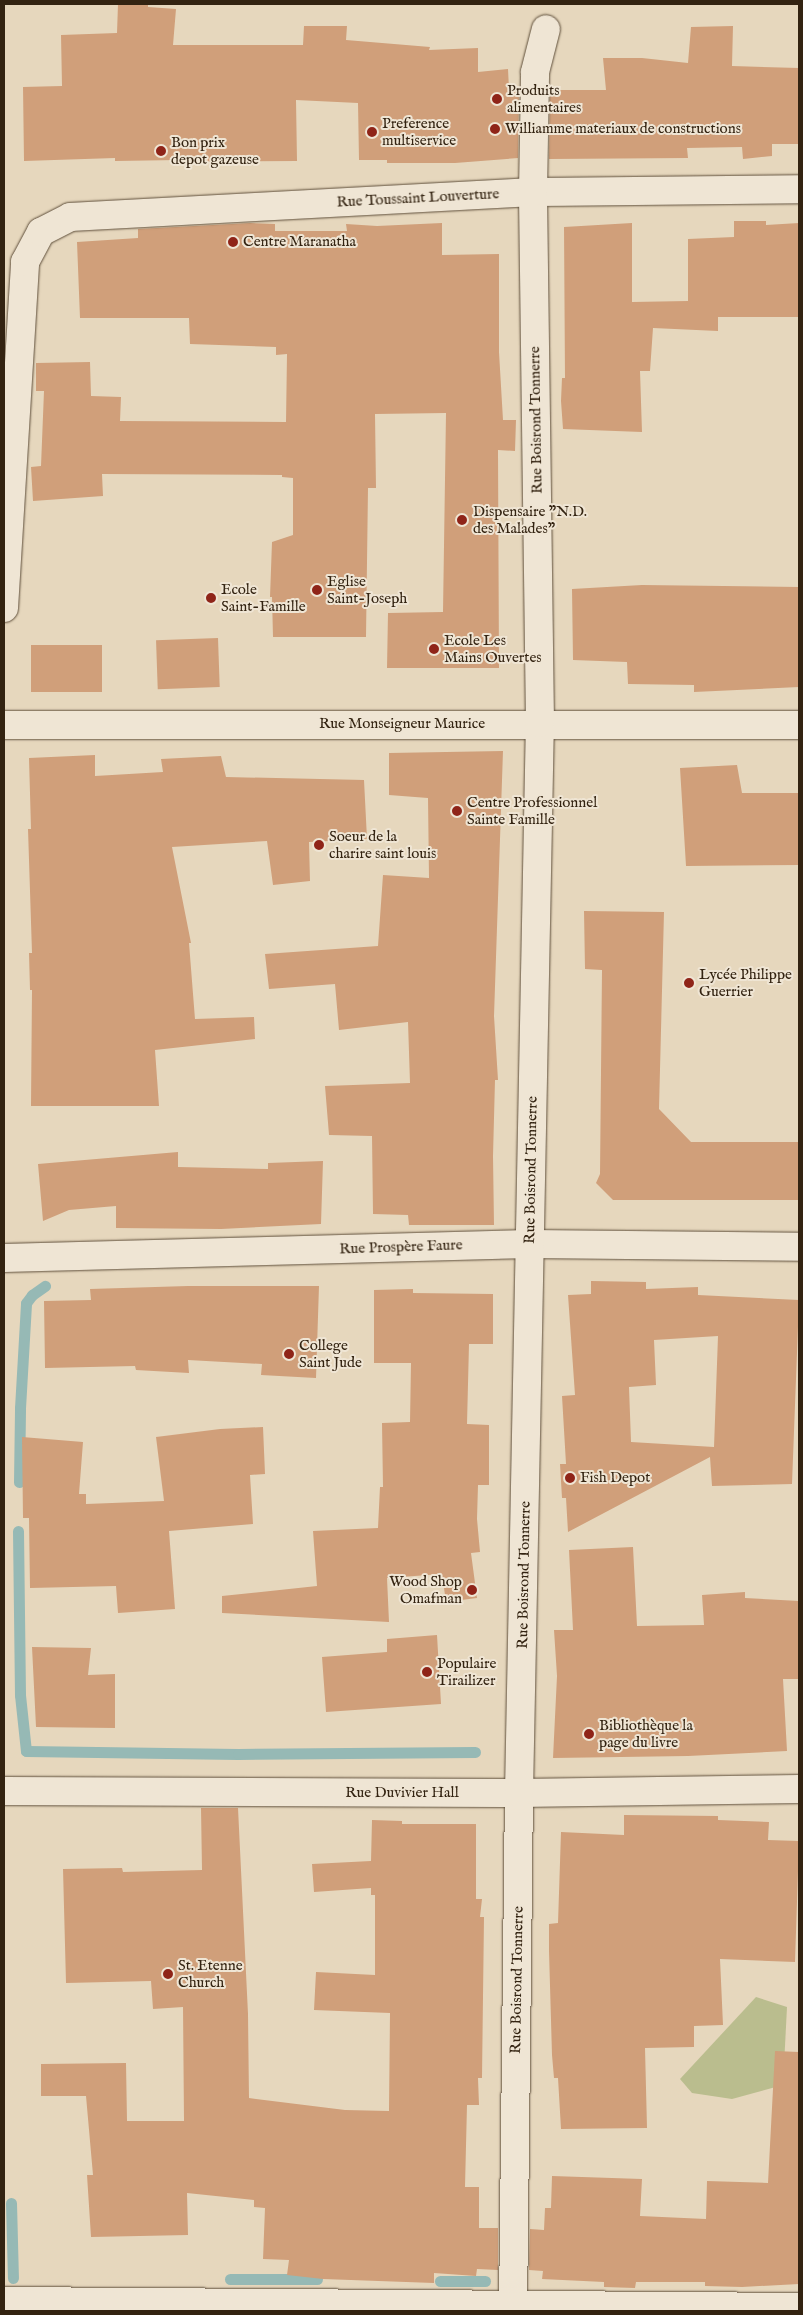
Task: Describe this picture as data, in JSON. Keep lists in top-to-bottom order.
{
  "streets": {
    "street": [
      "Rue Toussaint Louverture",
      "Rue Boisrond Tonnerre",
      "Rue Monseigneur Maurice",
      "Rue Prospère Faure",
      "Rue Duvivier Hall"
    ]
  },
  "crossings": [
    ["Rue Toussaint Louverture", "Rue Boisrond Tonnerre"],
    ["Rue Boisrond Tonnerre", "Rue Monseigneur Maurice"],
    ["Rue Boisrond Tonnerre", "Rue Prospère Faure"],
    ["Rue Boisrond Tonnerre", "Rue Duvivier Hall"]
  ],
  "places": [
    "Produits alimentaires",
    "Williamme materiaux de constructions",
    "Preference multiservice",
    "Bon prix depot gazeuse",
    "Centre Maranatha",
    "Dispensaire \"N.D. des Malades\"",
    "Eglise Saint-Joseph",
    "Ecole Saint-Famille",
    "Ecole Les Mains Ouvertes",
    "Centre Professionnel Sainte Famille",
    "Soeur de la charire saint louis",
    "Lycée Philippe Guerrier",
    "College Saint Jude",
    "Fish Depot",
    "Wood Shop Omafman",
    "Populaire Tirailizer",
    "Bibliothèque la page du livre",
    "St. Etenne Church"
  ]
}
